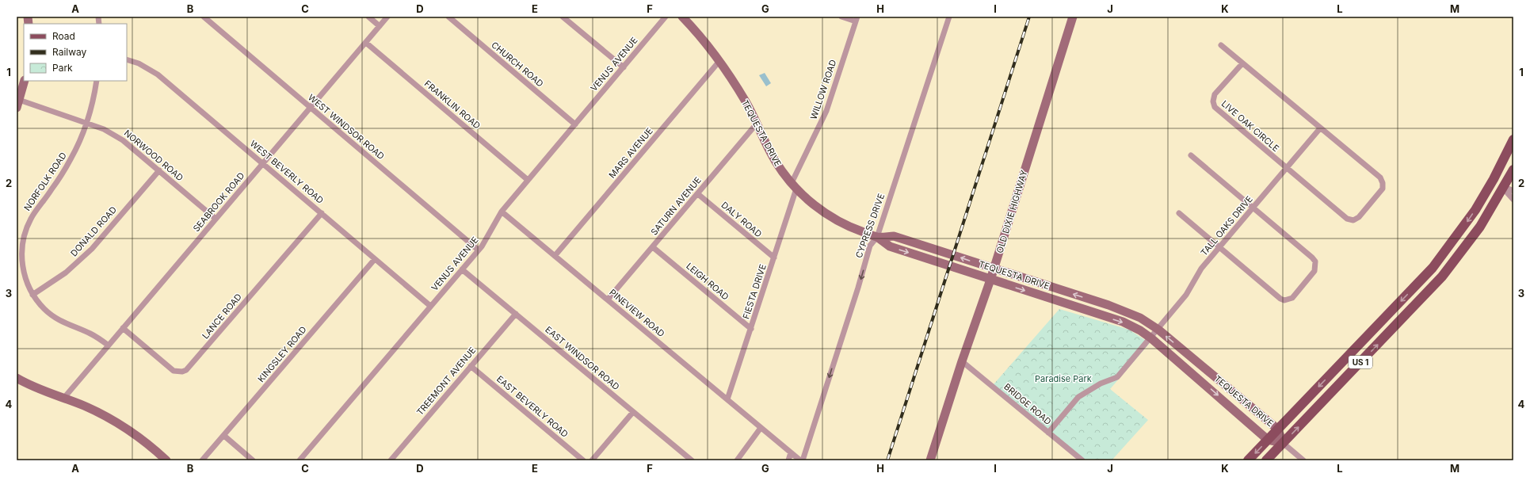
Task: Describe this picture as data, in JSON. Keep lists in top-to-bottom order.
{
  "streets": {
    "main road": ["US 1"],
    "street": [
      "CHURCH ROAD",
      "VENUS AVENUE",
      "WILLOW ROAD",
      "FRANKLIN ROAD",
      "LIVE OAK CIRCLE",
      "WEST WINDSOR ROAD",
      "TEQUESTA DRIVE",
      "MARS AVENUE",
      "NORWOOD ROAD",
      "WEST BEVERLY ROAD",
      "NORFOLK ROAD",
      "SEABROOK ROAD",
      "SATURN AVENUE",
      "OLD DIXIE HIGHWAY",
      "DALY ROAD",
      "CYPRESS DRIVE",
      "TALL OAKS DRIVE",
      "DONALD ROAD",
      "LEIGH ROAD",
      "FIESTA DRIVE",
      "PINEVIEW ROAD",
      "LANCE ROAD",
      "KINGSLEY ROAD",
      "EAST WINDSOR ROAD",
      "TREEMONT AVENUE",
      "BRIDGE ROAD",
      "EAST BEVERLY ROAD"
    ]
  },
  "crossings": [
    ["CHURCH ROAD", "VENUS AVENUE"],
    ["VENUS AVENUE", "FRANKLIN ROAD"],
    ["VENUS AVENUE", "WEST WINDSOR ROAD"],
    ["VENUS AVENUE", "WEST BEVERLY ROAD"],
    ["VENUS AVENUE", "PINEVIEW ROAD"],
    ["VENUS AVENUE", "EAST WINDSOR ROAD"],
    ["WILLOW ROAD", "TEQUESTA DRIVE"],
    ["WILLOW ROAD", "FIESTA DRIVE"],
    ["FRANKLIN ROAD", "SEABROOK ROAD"],
    ["LIVE OAK CIRCLE", "TALL OAKS DRIVE"],
    ["WEST WINDSOR ROAD", "SEABROOK ROAD"],
    ["TEQUESTA DRIVE", "MARS AVENUE"],
    ["TEQUESTA DRIVE", "SATURN AVENUE"],
    ["TEQUESTA DRIVE", "OLD DIXIE HIGHWAY"],
    ["TEQUESTA DRIVE", "CYPRESS DRIVE"],
    ["TEQUESTA DRIVE", "TALL OAKS DRIVE"],
    ["TEQUESTA DRIVE", "FIESTA DRIVE"],
    ["TEQUESTA DRIVE", "US 1"],
    ["MARS AVENUE", "PINEVIEW ROAD"],
    ["NORWOOD ROAD", "NORFOLK ROAD"],
    ["NORWOOD ROAD", "SEABROOK ROAD"],
    ["NORWOOD ROAD", "DONALD ROAD"],
    ["WEST BEVERLY ROAD", "SEABROOK ROAD"],
    ["WEST BEVERLY ROAD", "LANCE ROAD"],
    ["WEST BEVERLY ROAD", "KINGSLEY ROAD"],
    ["NORFOLK ROAD", "SEABROOK ROAD"],
    ["NORFOLK ROAD", "DONALD ROAD"],
    ["SEABROOK ROAD", "LANCE ROAD"],
    ["SATURN AVENUE", "DALY ROAD"],
    ["SATURN AVENUE", "LEIGH ROAD"],
    ["SATURN AVENUE", "PINEVIEW ROAD"],
    ["OLD DIXIE HIGHWAY", "BRIDGE ROAD"],
    ["DALY ROAD", "FIESTA DRIVE"],
    ["CYPRESS DRIVE", "PINEVIEW ROAD"],
    ["TALL OAKS DRIVE", "BRIDGE ROAD"],
    ["LEIGH ROAD", "FIESTA DRIVE"],
    ["FIESTA DRIVE", "PINEVIEW ROAD"],
    ["EAST WINDSOR ROAD", "TREEMONT AVENUE"],
    ["TREEMONT AVENUE", "EAST BEVERLY ROAD"]
  ],
  "one_way": ["CYPRESS DRIVE"],
  "parks": ["Paradise Park"],
  "legend": ["Road", "Railway", "Park"],
  "grid": {
    "columns": [
      "A",
      "B",
      "C",
      "D",
      "E",
      "F",
      "G",
      "H",
      "I",
      "J",
      "K",
      "L",
      "M"
    ],
    "rows": [
      "1",
      "2",
      "3",
      "4"
    ]
  }
}
